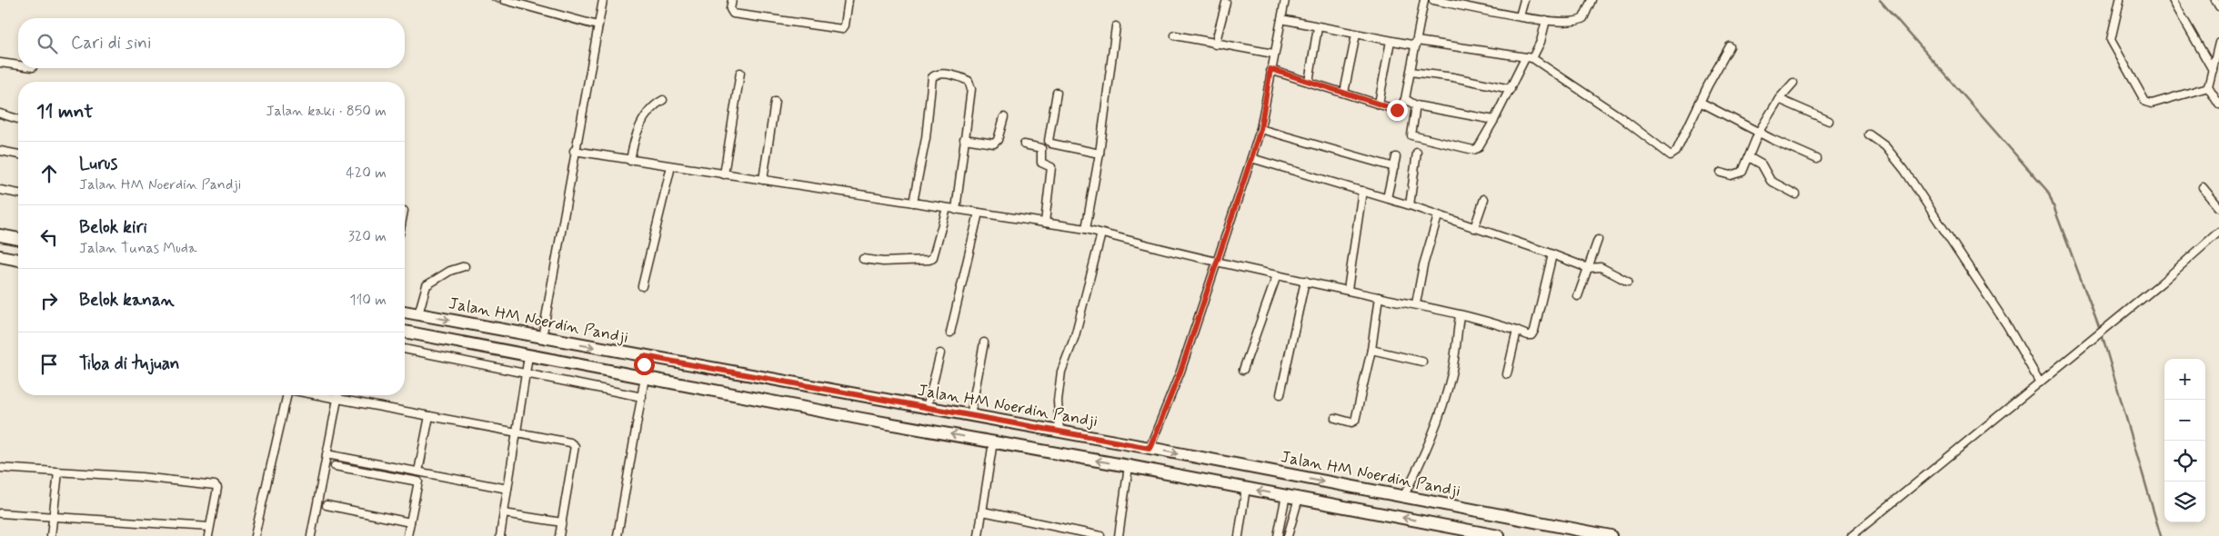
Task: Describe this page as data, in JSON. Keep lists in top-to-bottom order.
{
  "streets": {
    "main road": ["Jalan HM Noerdin Pandji"]
  },
  "page": {
    "search": "Cari di sini",
    "heading": ["11 mnt", "Jalan kaki · 850 m"],
    "list": [
      ["Lurus", "Jalan HM Noerdin Pandji", "420 m"],
      ["Belok kiri", "Jalan Tunas Muda", "320 m"],
      ["Belok kanan", "110 m"],
      "Tiba di tujuan"
    ],
    "map_buttons": ["+", "−"]
  }
}
